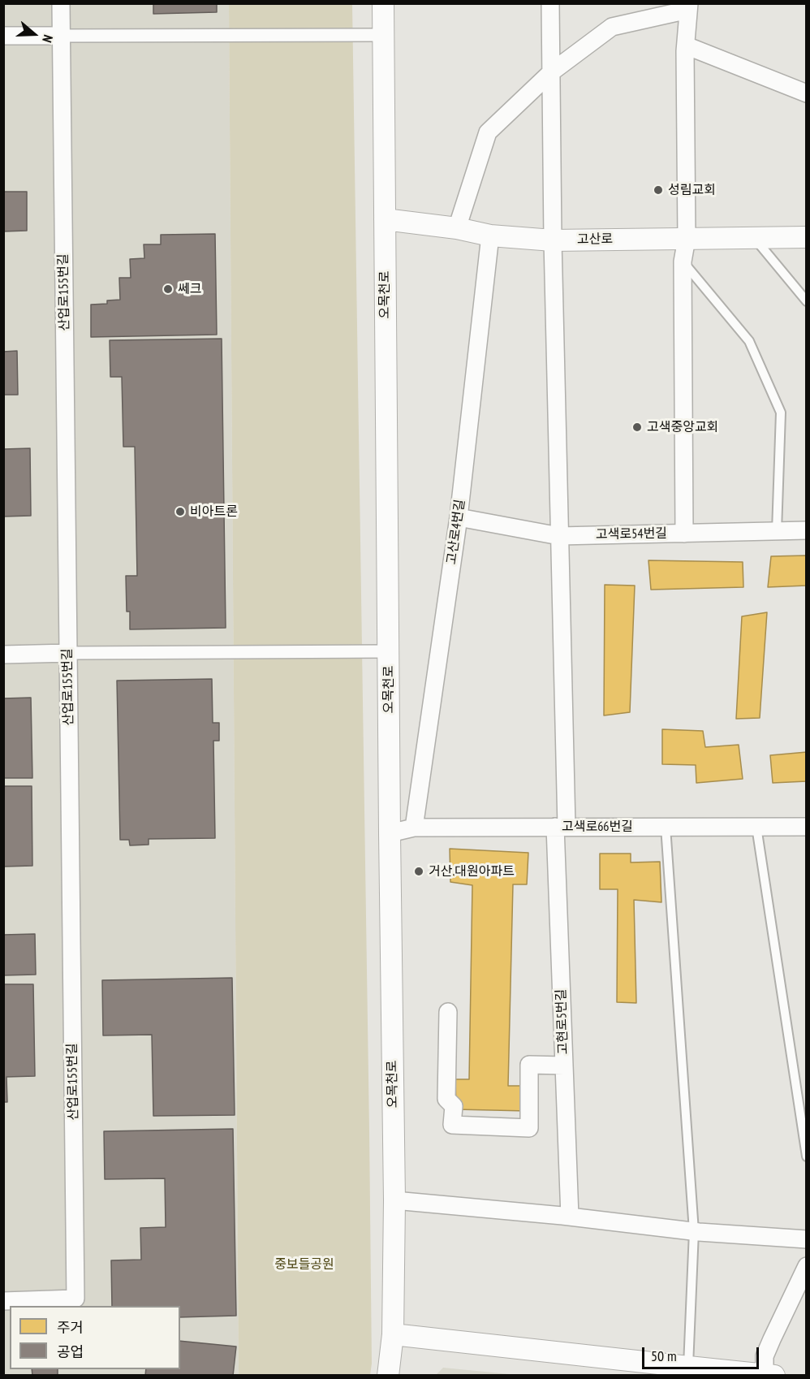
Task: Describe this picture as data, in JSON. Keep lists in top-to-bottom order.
{
  "streets": {
    "street": [
      "고산로",
      "산업로155번길",
      "오목천로",
      "고산로4번길",
      "고색로54번길",
      "고색로66번길",
      "고현로5번길"
    ]
  },
  "crossings": [
    ["고산로", "오목천로"],
    ["고산로", "고산로4번길"],
    ["고산로", "고현로5번길"],
    ["오목천로", "고색로66번길"],
    ["고산로4번길", "고색로54번길"],
    ["고산로4번길", "고색로66번길"],
    ["고색로54번길", "고현로5번길"],
    ["고색로66번길", "고현로5번길"]
  ],
  "parks": ["중보들공원"],
  "places": [
    "성림교회",
    "쎄크",
    "고색중앙교회",
    "비아트론",
    "거산.대원아파트"
  ],
  "legend": ["주거", "공업"],
  "scale_bar": "50 m",
  "north": "right"
}
